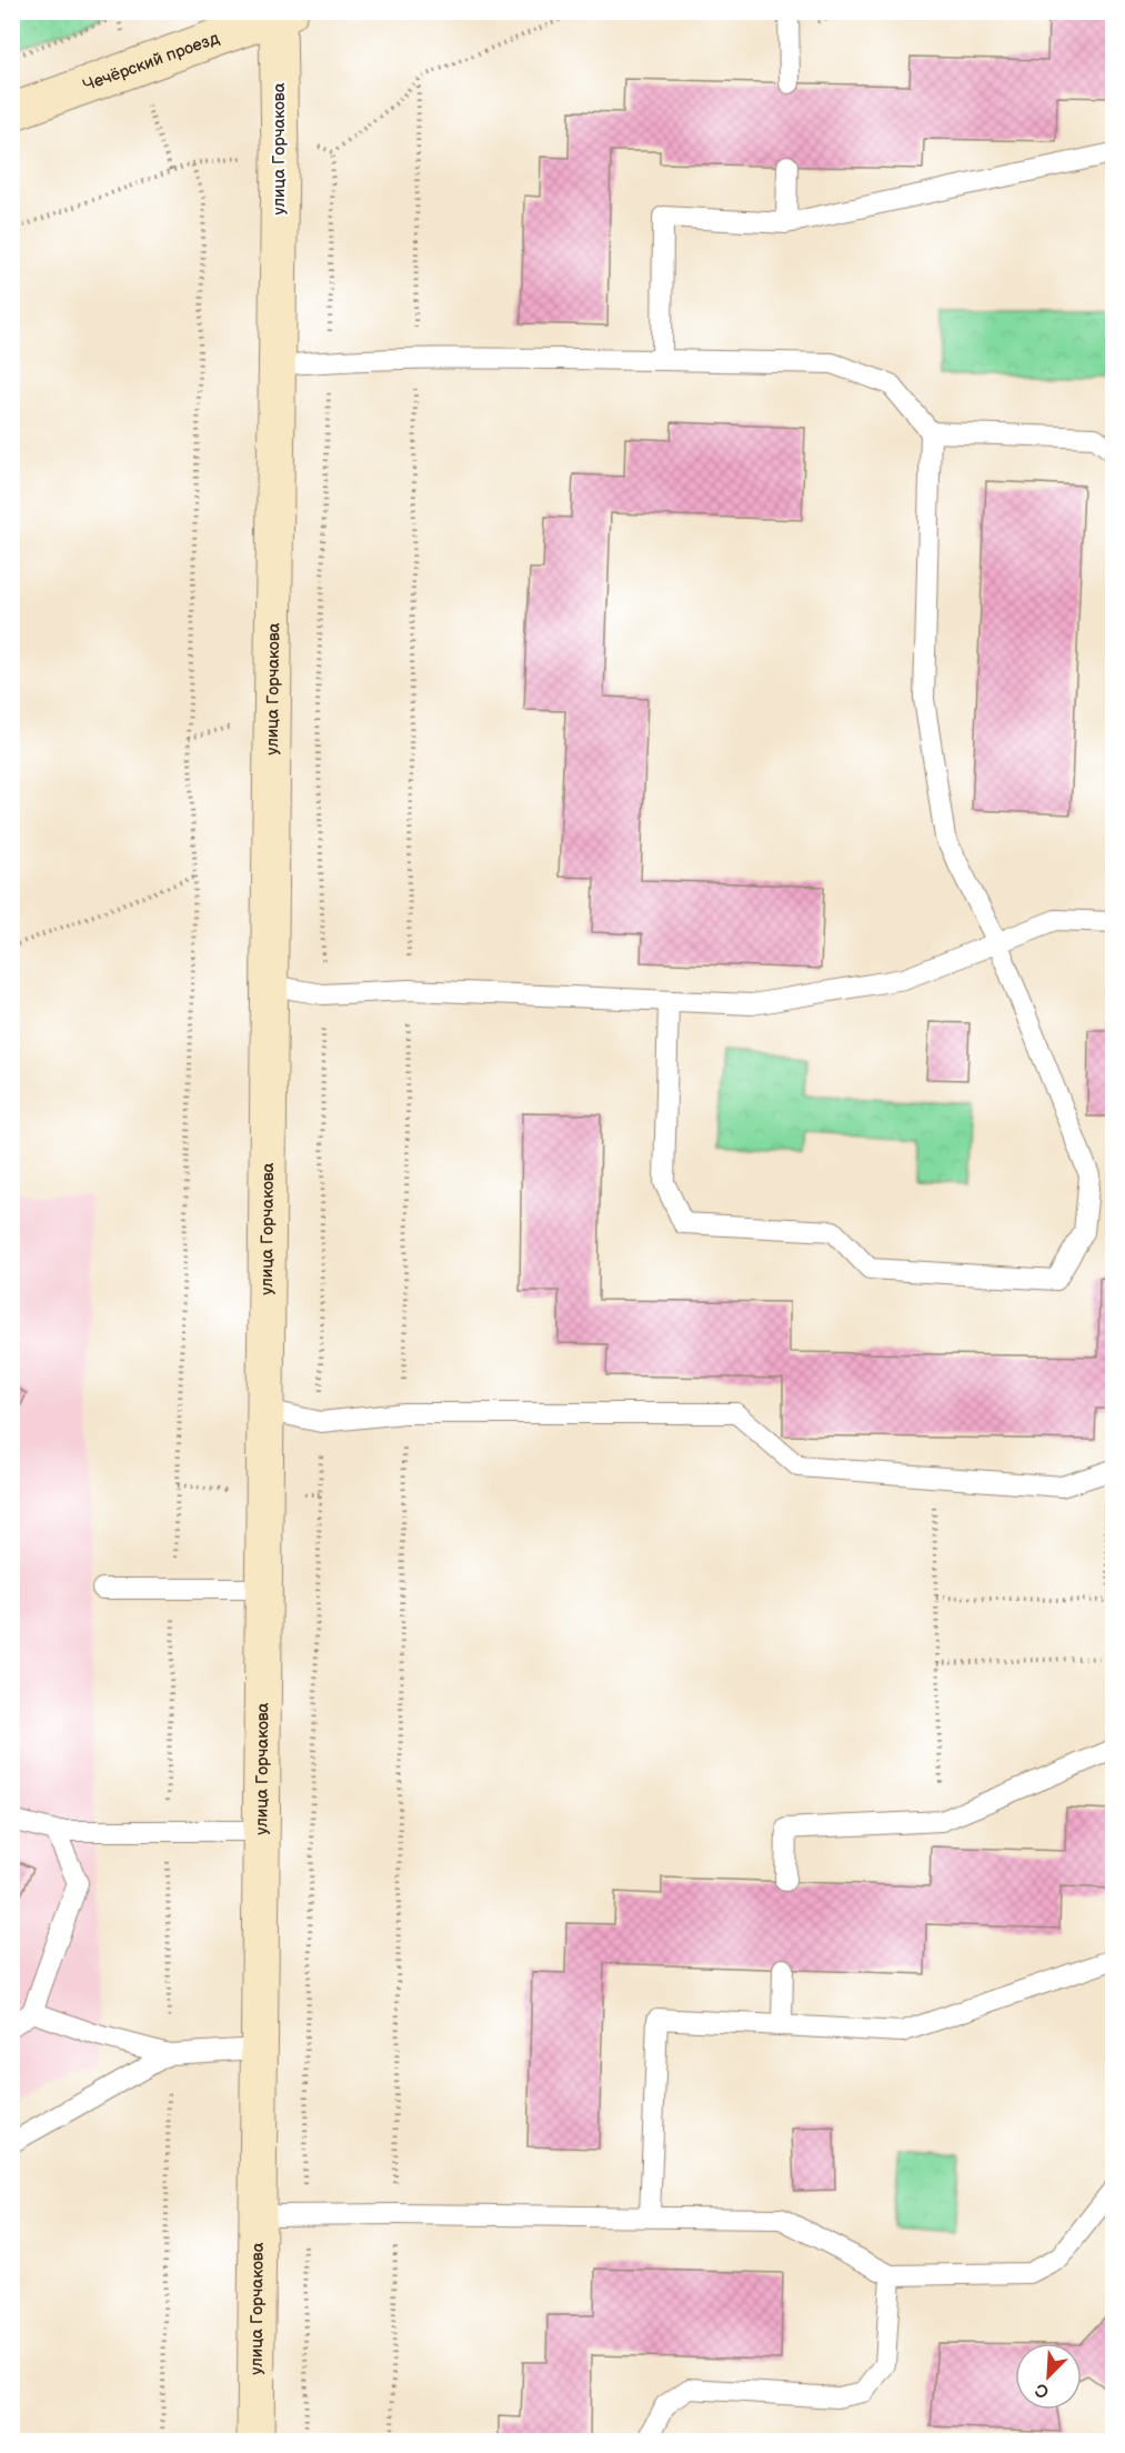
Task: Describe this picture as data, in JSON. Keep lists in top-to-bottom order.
{
  "streets": {
    "street": ["Чечёрский проезд", "улица Горчакова"]
  },
  "crossings": [
    ["Чечёрский проезд", "улица Горчакова"]
  ],
  "north": "bottom left"
}
